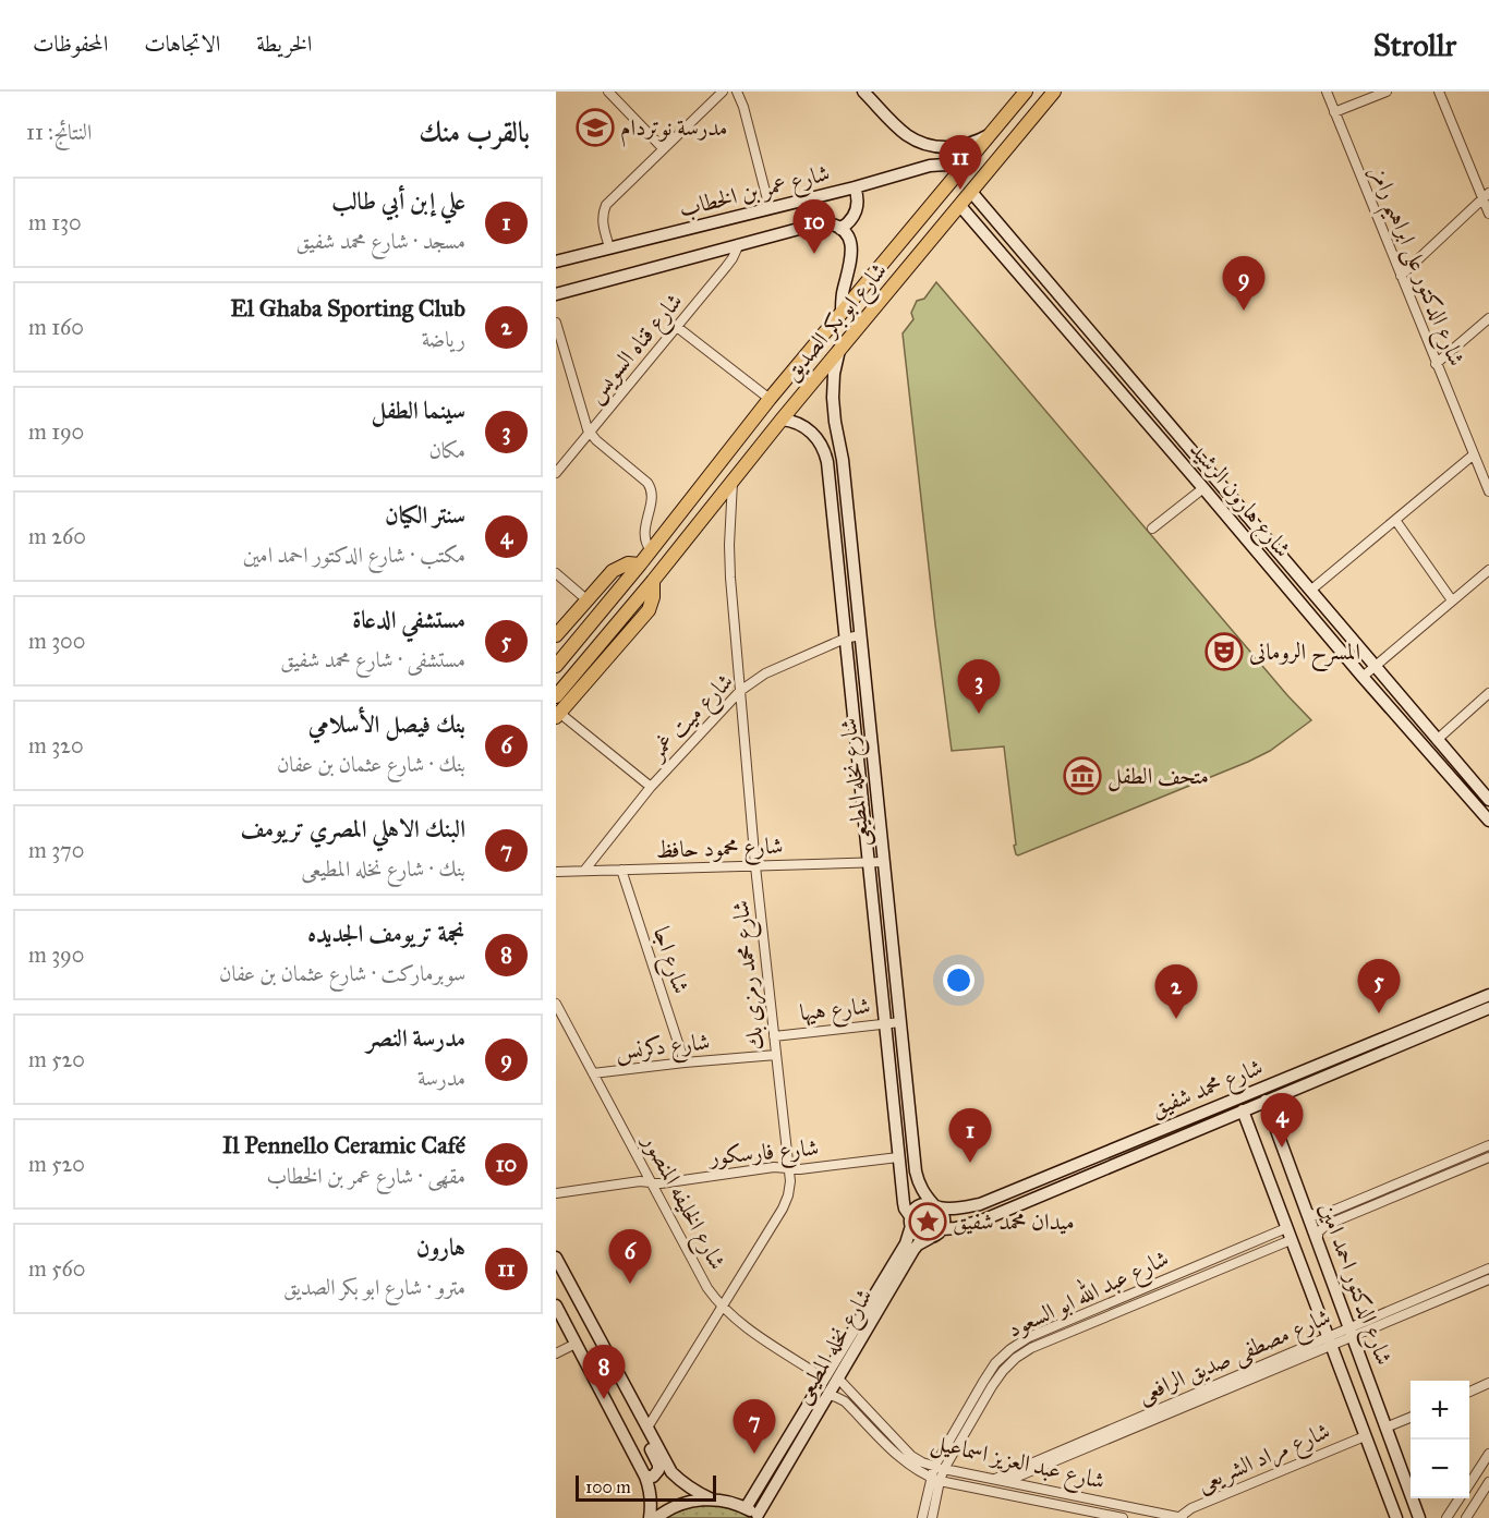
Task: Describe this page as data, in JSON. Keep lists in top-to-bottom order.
{
  "streets": {
    "main road": ["شارع ابو بكر الصديق"],
    "street": [
      "شارع عمر بن الخطاب",
      "شارع الدكتور على ابراهيم رامز",
      "شارع قناه السويس",
      "شارع هارون الرشيد",
      "شارع ميت غمر",
      "شارع نخله المطيعى",
      "شارع محمود حافظ",
      "شارع اجا",
      "شارع محمد رمزى بك",
      "شارع هيها",
      "شارع دكرنس",
      "شارع محمد شفيق",
      "شارع فارسكور",
      "شارع الخليفه المنصور",
      "شارع الدكتور احمد امين",
      "شارع عبد الله ابو السعود",
      "شارع مصطفى صديق الرافعى",
      "شارع مراد الشريعى",
      "شارع عبد العزيز اسماعيل"
    ]
  },
  "crossings": [
    ["شارع عمر بن الخطاب", "شارع ابو بكر الصديق"],
    ["شارع عمر بن الخطاب", "شارع قناه السويس"],
    ["شارع ابو بكر الصديق", "شارع هارون الرشيد"],
    ["شارع ابو بكر الصديق", "شارع نخله المطيعى"],
    ["شارع ابو بكر الصديق", "شارع محمد رمزى بك"],
    ["شارع ميت غمر", "شارع نخله المطيعى"],
    ["شارع ميت غمر", "شارع محمود حافظ"],
    ["شارع ميت غمر", "شارع محمد رمزى بك"],
    ["شارع نخله المطيعى", "شارع محمود حافظ"],
    ["شارع نخله المطيعى", "شارع هيها"],
    ["شارع نخله المطيعى", "شارع محمد شفيق"],
    ["شارع نخله المطيعى", "شارع فارسكور"],
    ["شارع نخله المطيعى", "شارع الخليفه المنصور"],
    ["شارع نخله المطيعى", "شارع عبد العزيز اسماعيل"],
    ["شارع محمود حافظ", "شارع اجا"],
    ["شارع محمود حافظ", "شارع محمد رمزى بك"],
    ["شارع اجا", "شارع دكرنس"],
    ["شارع محمد رمزى بك", "شارع هيها"],
    ["شارع محمد رمزى بك", "شارع دكرنس"],
    ["شارع محمد رمزى بك", "شارع فارسكور"],
    ["شارع محمد رمزى بك", "شارع الخليفه المنصور"],
    ["شارع دكرنس", "شارع الخليفه المنصور"],
    ["شارع محمد شفيق", "شارع الدكتور احمد امين"],
    ["شارع فارسكور", "شارع الخليفه المنصور"],
    ["شارع الدكتور احمد امين", "شارع عبد الله ابو السعود"],
    ["شارع الدكتور احمد امين", "شارع مصطفى صديق الرافعى"],
    ["شارع الدكتور احمد امين", "شارع مراد الشريعى"],
    ["شارع عبد الله ابو السعود", "شارع عبد العزيز اسماعيل"],
    ["شارع مصطفى صديق الرافعى", "شارع عبد العزيز اسماعيل"],
    ["شارع مراد الشريعى", "شارع عبد العزيز اسماعيل"]
  ],
  "places": {
    "school or university": ["مدرسة نوتردام"],
    "theatre": ["المسرح الرومانى"],
    "museum": ["متحف الطفل"],
    "place": ["ميدان محمد شفيق"]
  },
  "scale_bar": "100 m",
  "page": {
    "header": "Strollr",
    "nav": ["الخريطة", "الاتجاهات", "المحفوظات"],
    "heading": ["بالقرب منك", "النتائج: 11"],
    "pins": [
      "11",
      "10",
      "9",
      "3",
      "5",
      "2",
      "4",
      "1",
      "6",
      "8",
      "7"
    ],
    "list": [
      {
        "mark": "1",
        "name": "علي إبن أبي طالب",
        "note": "مسجد · شارع محمد شفيق",
        "value": "130 m"
      },
      {
        "mark": "2",
        "name": "El Ghaba Sporting Club",
        "note": "رياضة",
        "value": "160 m"
      },
      {
        "mark": "3",
        "name": "سينما الطفل",
        "note": "مكان",
        "value": "190 m"
      },
      {
        "mark": "4",
        "name": "سنتر الكيان",
        "note": "مكتب · شارع الدكتور احمد امين",
        "value": "260 m"
      },
      {
        "mark": "5",
        "name": "مستشفي الدعاة",
        "note": "مستشفى · شارع محمد شفيق",
        "value": "300 m"
      },
      {
        "mark": "6",
        "name": "بنك فيصل الأسلامي",
        "note": "بنك · شارع عثمان بن عفان",
        "value": "320 m"
      },
      {
        "mark": "7",
        "name": "البنك الاهلي المصري تريومف",
        "note": "بنك · شارع نخله المطيعى",
        "value": "370 m"
      },
      {
        "mark": "8",
        "name": "نجمة تريومف الجديده",
        "note": "سوبرماركت · شارع عثمان بن عفان",
        "value": "390 m"
      },
      {
        "mark": "9",
        "name": "مدرسة النصر",
        "note": "مدرسة",
        "value": "520 m"
      },
      {
        "mark": "10",
        "name": "Il Pennello Ceramic Café",
        "note": "مقهى · شارع عمر بن الخطاب",
        "value": "520 m"
      },
      {
        "mark": "11",
        "name": "هارون",
        "note": "مترو · شارع ابو بكر الصديق",
        "value": "560 m"
      }
    ],
    "map_buttons": ["+", "−"],
    "scale": "100 m"
  }
}
